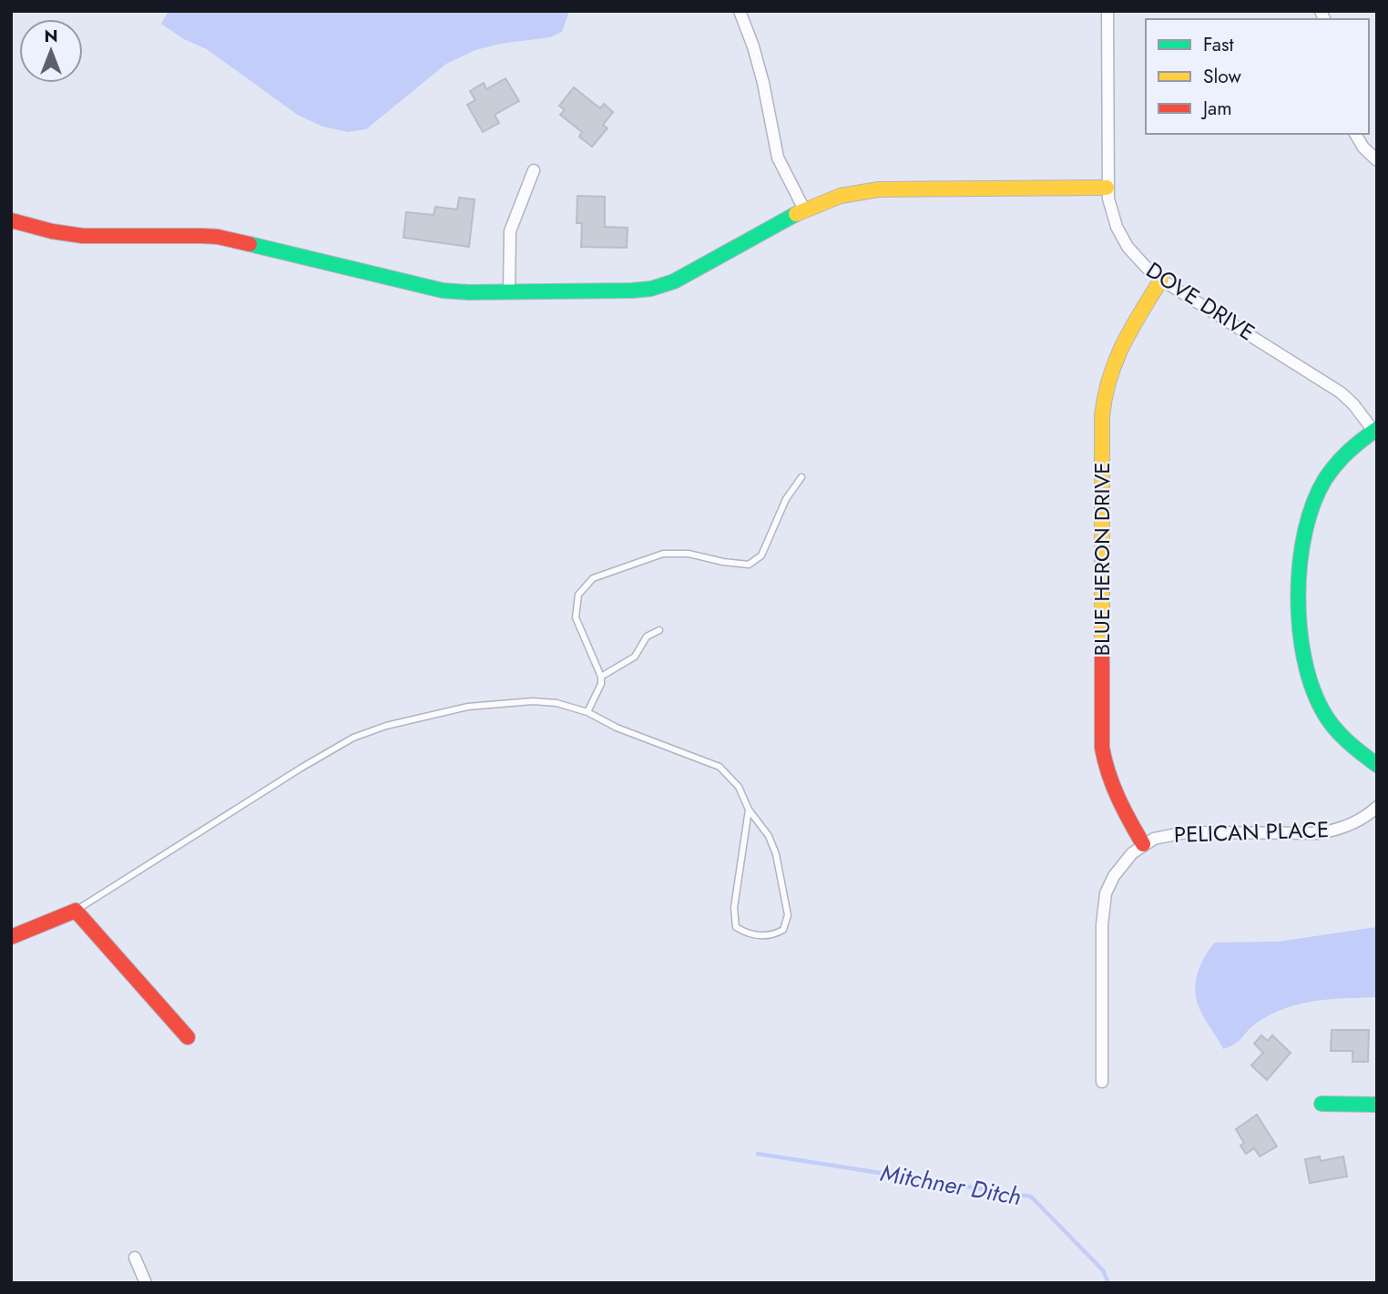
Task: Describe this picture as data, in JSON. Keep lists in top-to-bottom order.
{
  "streets": {
    "street": ["DOVE DRIVE", "BLUE HERON DRIVE", "PELICAN PLACE"]
  },
  "crossings": [
    ["DOVE DRIVE", "BLUE HERON DRIVE"],
    ["BLUE HERON DRIVE", "PELICAN PLACE"]
  ],
  "water": ["Mitchner Ditch"],
  "legend": ["Fast", "Slow", "Jam"],
  "north": "top"
}
